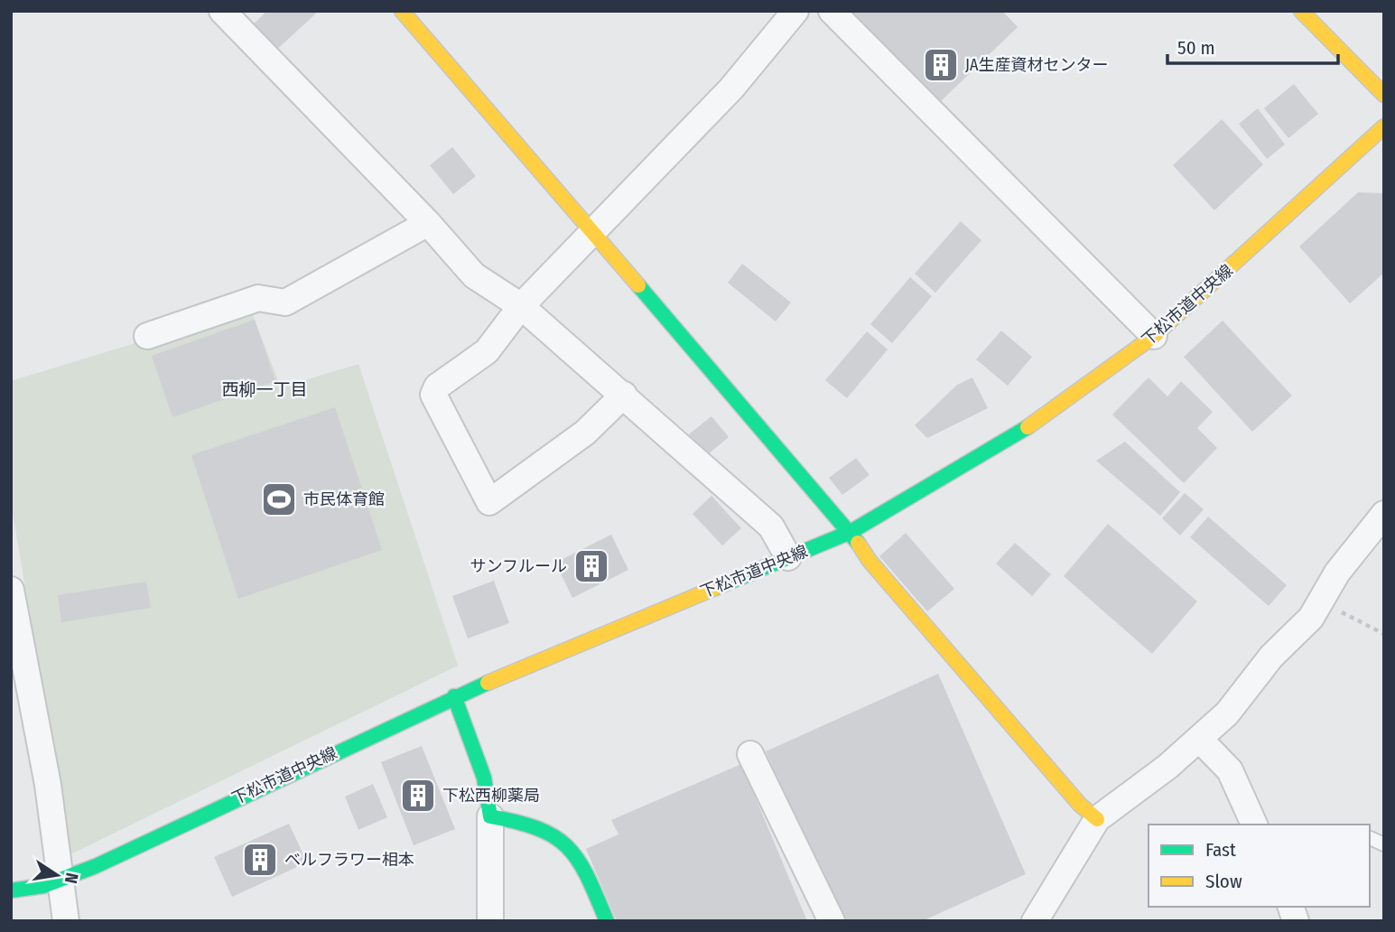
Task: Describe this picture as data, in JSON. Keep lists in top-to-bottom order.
{
  "streets": {
    "street": ["下松市道中央線"]
  },
  "districts": ["西柳一丁目"],
  "places": {
    "building": [
      "JA生産資材センター",
      "サンフルール",
      "下松西柳薬局",
      "ベルフラワー相本"
    ],
    "sports": ["市民体育館"]
  },
  "legend": ["Fast", "Slow"],
  "scale_bar": "50 m",
  "north": "right"
}
